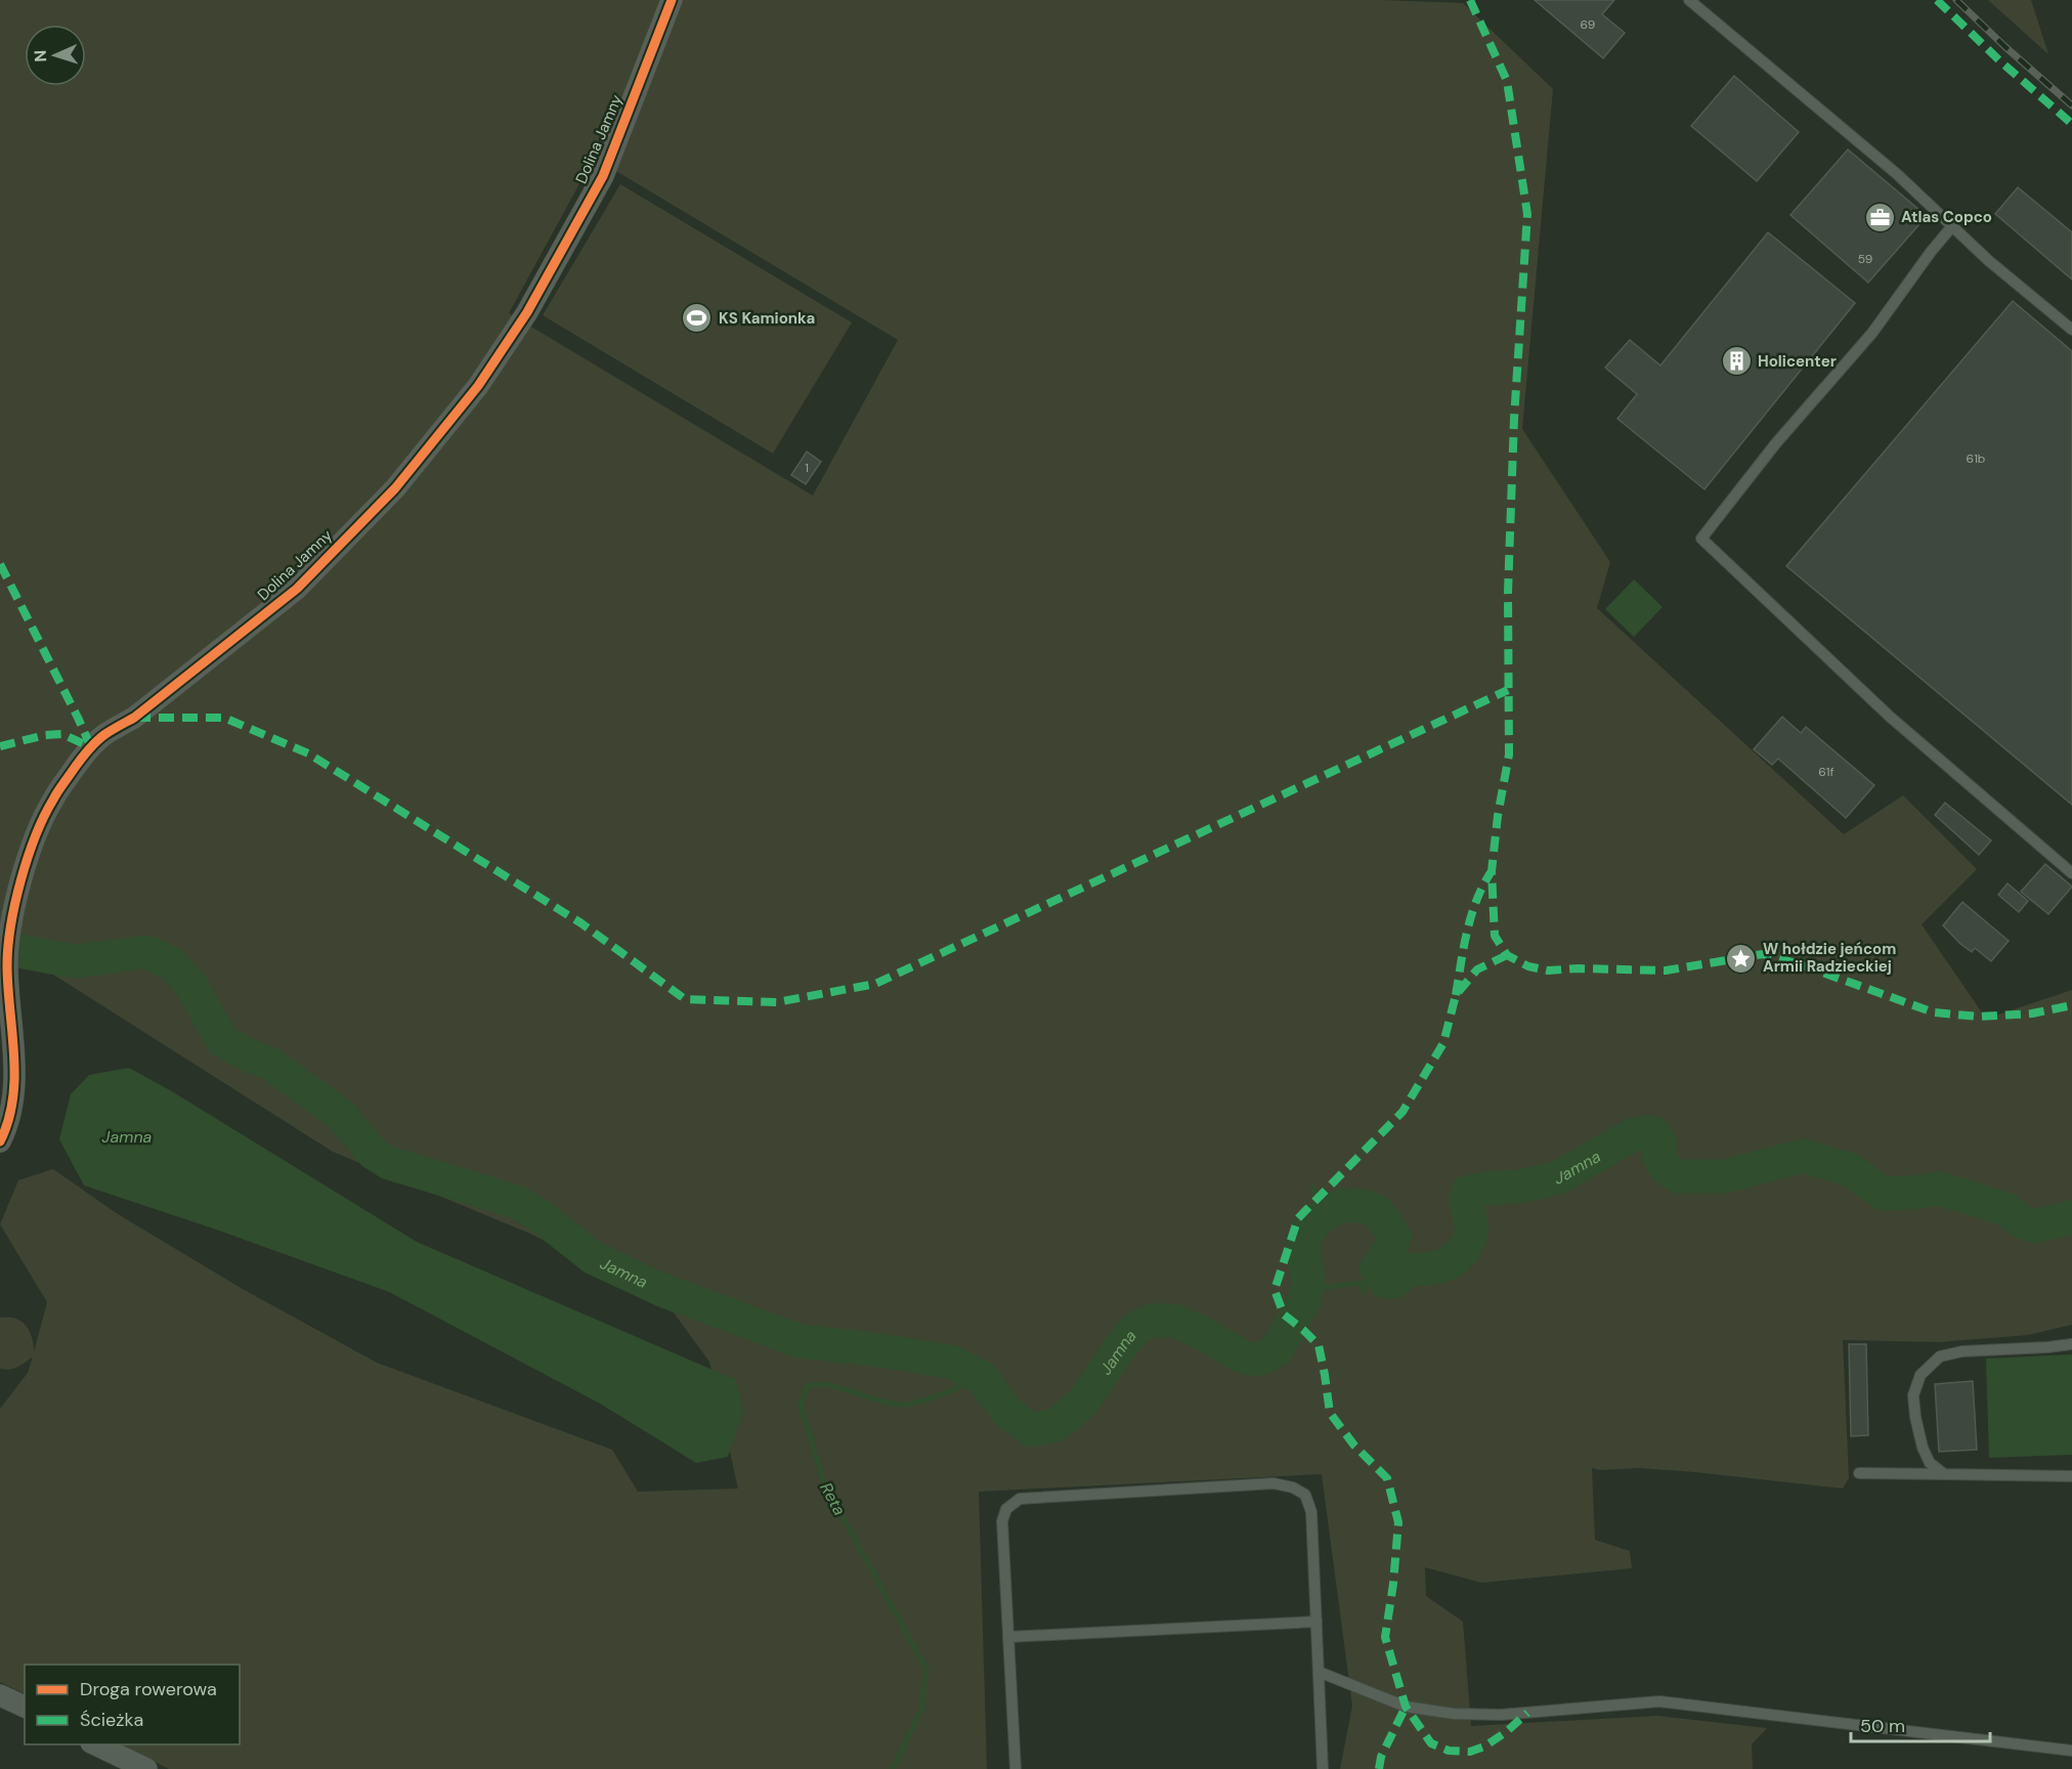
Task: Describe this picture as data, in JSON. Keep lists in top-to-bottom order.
{
  "streets": {
    "street": ["Dolina Jamny"]
  },
  "water": ["Jamna", "Reta"],
  "places": {
    "office": ["Atlas Copco"],
    "sports": ["KS Kamionka"],
    "building": ["Holicenter"],
    "place": ["W hołdzie jeńcom Armii Radzieckiej"]
  },
  "house_numbers": [
    "69",
    "59",
    "61b",
    "1",
    "61f"
  ],
  "legend": ["Droga rowerowa", "Ścieżka"],
  "scale_bar": "50 m",
  "north": "left"
}
